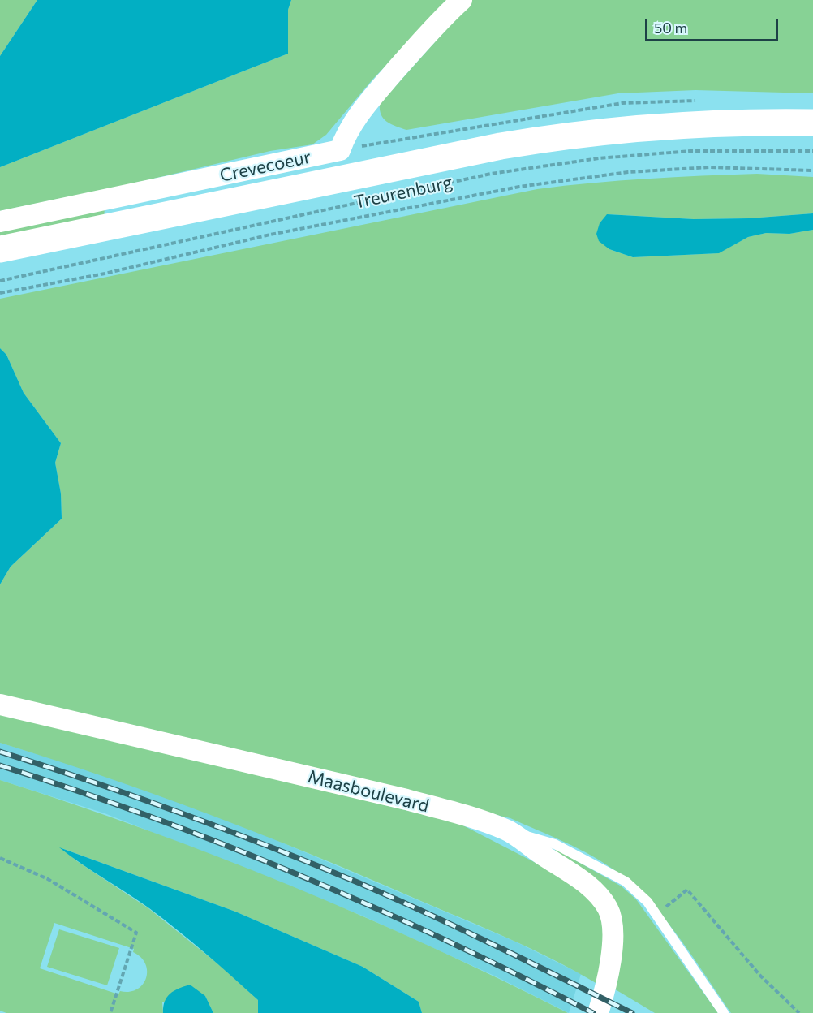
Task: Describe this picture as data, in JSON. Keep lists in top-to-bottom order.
{
  "streets": {
    "main road": ["Treurenburg"],
    "street": ["Crevecoeur", "Maasboulevard"]
  },
  "scale_bar": "50 m"
}
